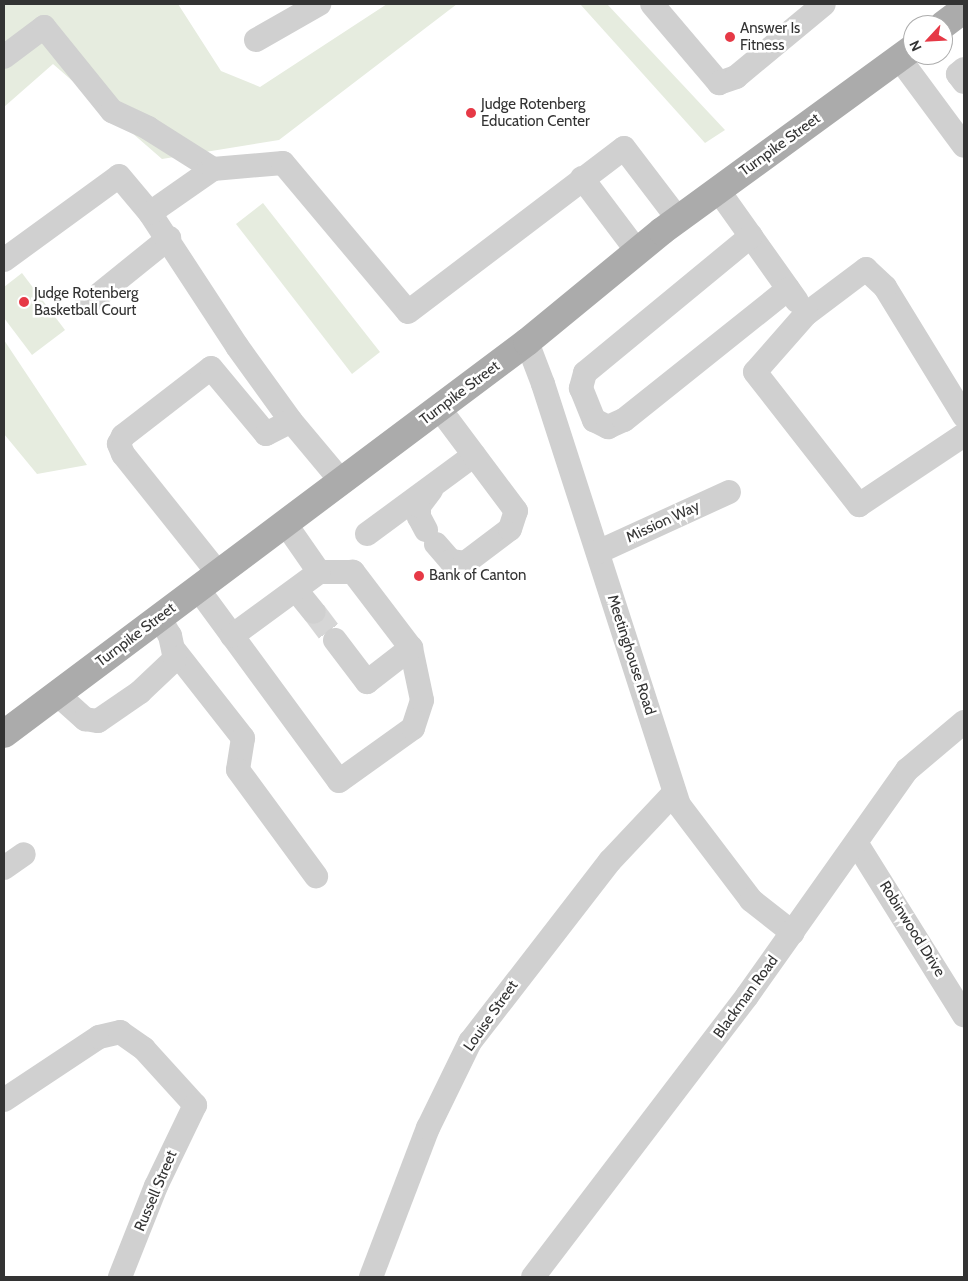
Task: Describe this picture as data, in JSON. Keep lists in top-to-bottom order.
{
  "streets": {
    "main road": ["Turnpike Street"],
    "street": [
      "Mission Way",
      "Meetinghouse Road",
      "Robinwood Drive",
      "Blackman Road",
      "Louise Street",
      "Russell Street"
    ]
  },
  "crossings": [
    ["Turnpike Street", "Meetinghouse Road"],
    ["Mission Way", "Meetinghouse Road"],
    ["Meetinghouse Road", "Blackman Road"],
    ["Meetinghouse Road", "Louise Street"],
    ["Robinwood Drive", "Blackman Road"]
  ],
  "places": [
    "Answer Is Fitness",
    "Judge Rotenberg Education Center",
    "Judge Rotenberg Basketball Court",
    "Bank of Canton"
  ],
  "north": "bottom left"
}
